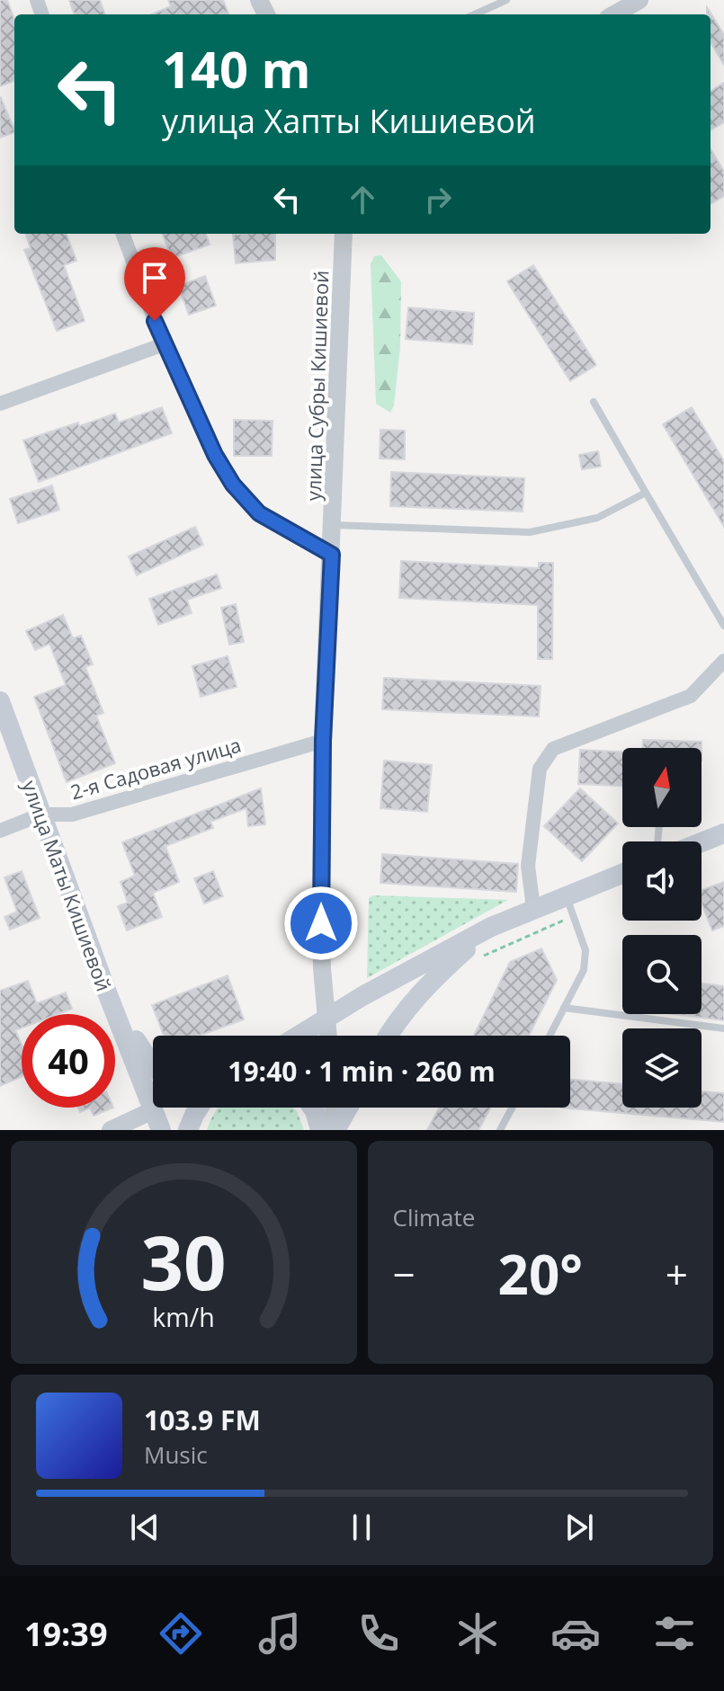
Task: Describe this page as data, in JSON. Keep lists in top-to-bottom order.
{
  "streets": {
    "main road": ["улица Маты Кишиевой"],
    "street": ["улица Субры Кишиевой", "2-я Садовая улица"]
  },
  "crossings": [
    ["улица Субры Кишиевой", "2-я Садовая улица"],
    ["2-я Садовая улица", "улица Маты Кишиевой"]
  ],
  "north": "top",
  "page": {
    "turn": ["140 m", "улица Хапты Кишиевой"],
    "limit": "40",
    "trip": "19:40 · 1 min · 260 m",
    "tile": "Climate",
    "heat": ["−", "20°", "+"],
    "song": ["103.9 FM", "Music"],
    "tabs": "19:39",
    "gauge": ["30", "km/h"]
  }
}
